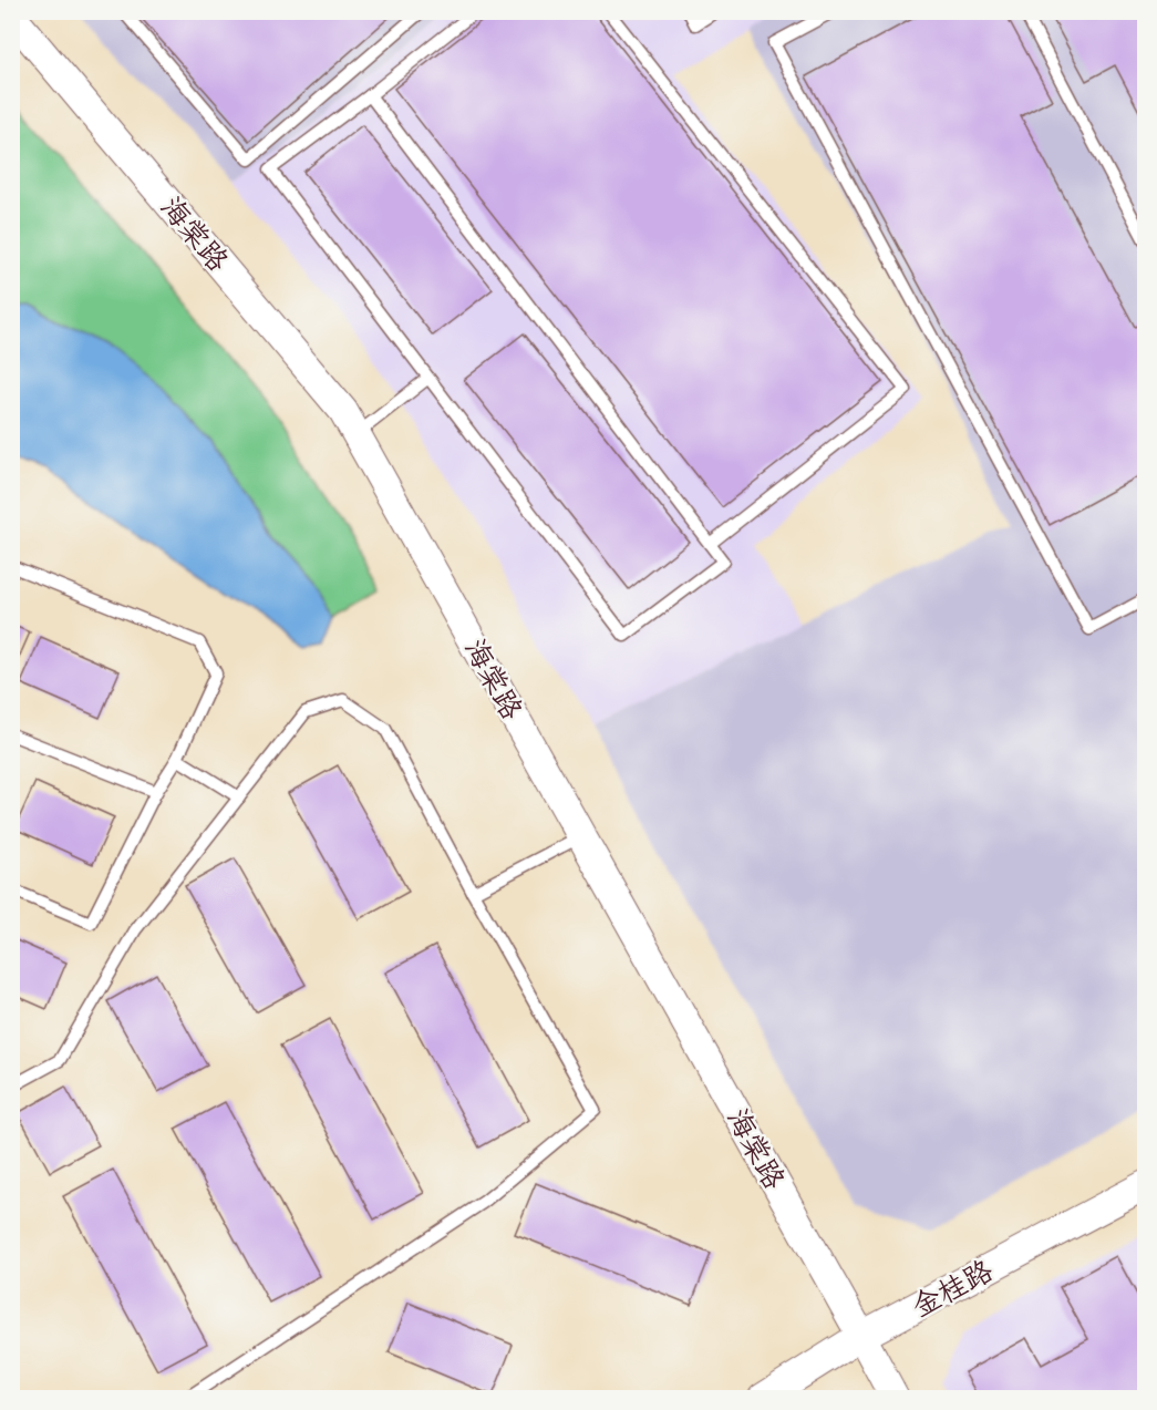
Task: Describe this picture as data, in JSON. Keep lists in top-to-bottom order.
{
  "streets": {
    "street": ["海棠路", "金桂路"]
  },
  "crossings": [
    ["海棠路", "金桂路"]
  ]
}
